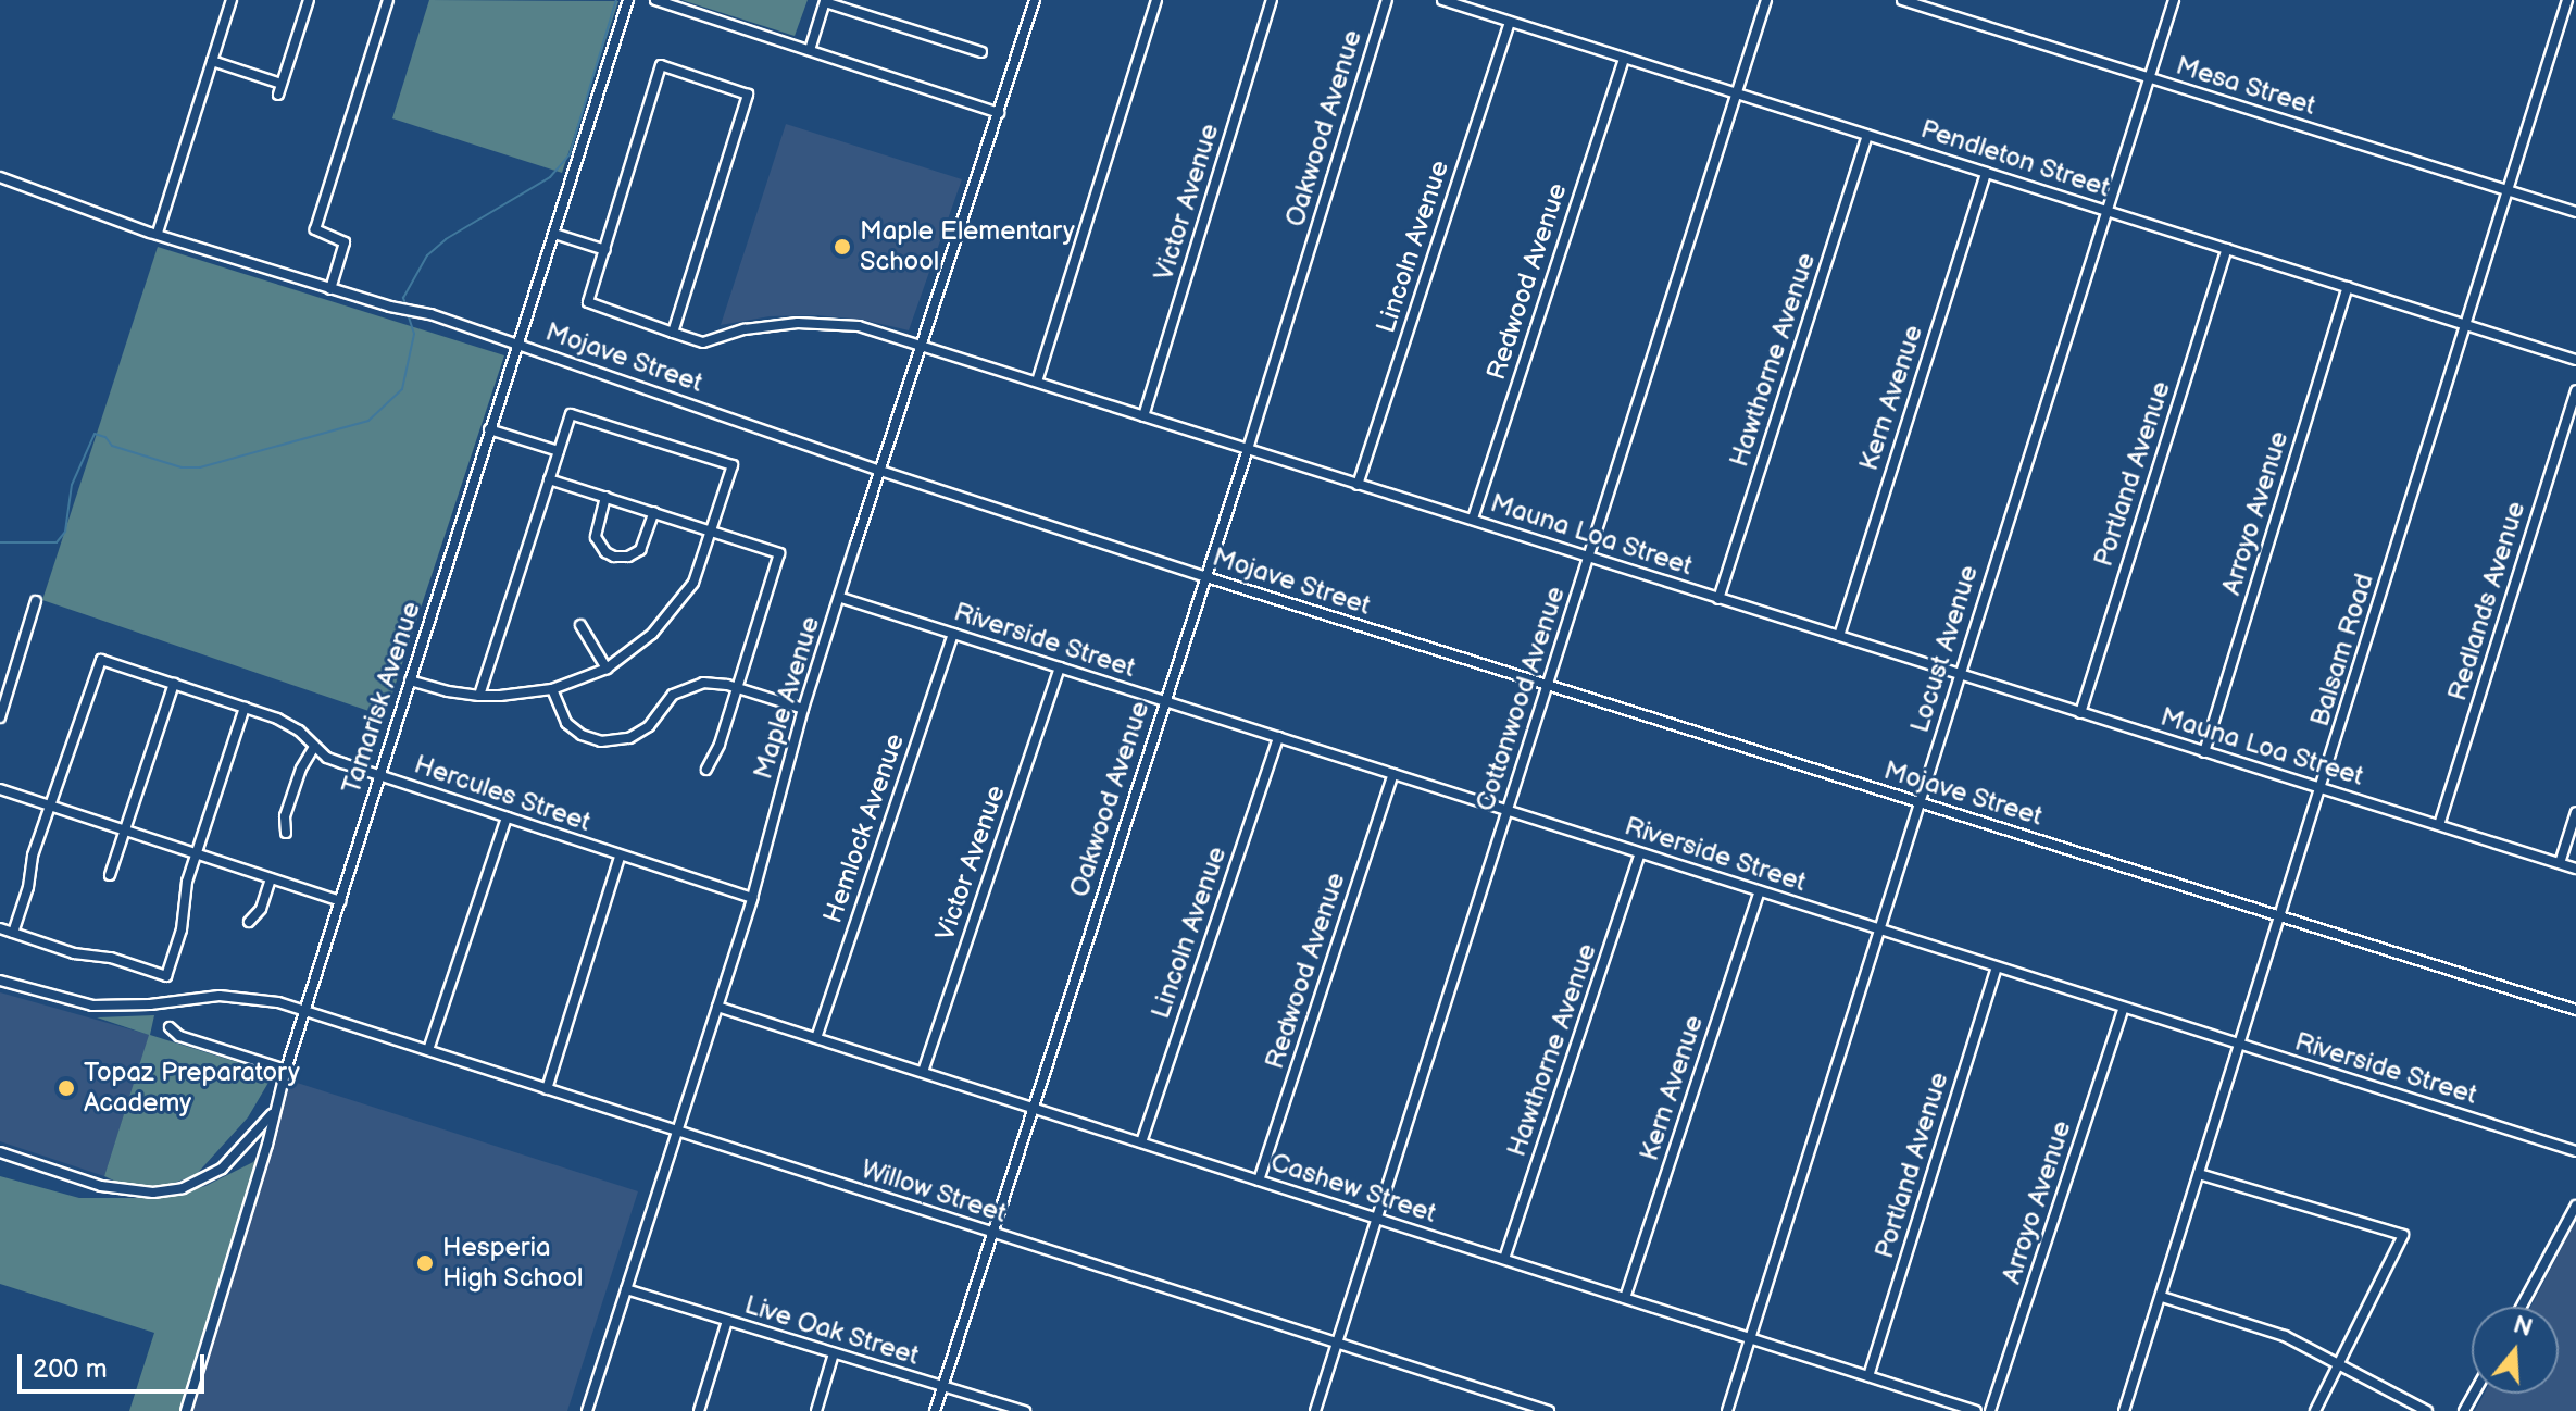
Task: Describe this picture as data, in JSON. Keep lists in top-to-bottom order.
{
  "streets": {
    "street": [
      "Mesa Street",
      "Oakwood Avenue",
      "Pendleton Street",
      "Victor Avenue",
      "Lincoln Avenue",
      "Redwood Avenue",
      "Mojave Street",
      "Hawthorne Avenue",
      "Kern Avenue",
      "Portland Avenue",
      "Arroyo Avenue",
      "Mauna Loa Street",
      "Redlands Avenue",
      "Riverside Street",
      "Locust Avenue",
      "Balsam Road",
      "Tamarisk Avenue",
      "Maple Avenue",
      "Cottonwood Avenue",
      "Hercules Street",
      "Hemlock Avenue",
      "Cashew Street",
      "Willow Street",
      "Live Oak Street"
    ]
  },
  "crossings": [
    ["Mesa Street", "Locust Avenue"],
    ["Mesa Street", "Balsam Road"],
    ["Oakwood Avenue", "Mojave Street"],
    ["Oakwood Avenue", "Mauna Loa Street"],
    ["Oakwood Avenue", "Riverside Street"],
    ["Oakwood Avenue", "Cashew Street"],
    ["Oakwood Avenue", "Willow Street"],
    ["Oakwood Avenue", "Live Oak Street"],
    ["Pendleton Street", "Lincoln Avenue"],
    ["Pendleton Street", "Redwood Avenue"],
    ["Pendleton Street", "Hawthorne Avenue"],
    ["Pendleton Street", "Kern Avenue"],
    ["Pendleton Street", "Portland Avenue"],
    ["Pendleton Street", "Arroyo Avenue"],
    ["Pendleton Street", "Locust Avenue"],
    ["Pendleton Street", "Balsam Road"],
    ["Pendleton Street", "Cottonwood Avenue"],
    ["Victor Avenue", "Mauna Loa Street"],
    ["Victor Avenue", "Riverside Street"],
    ["Victor Avenue", "Cashew Street"],
    ["Lincoln Avenue", "Mauna Loa Street"],
    ["Lincoln Avenue", "Riverside Street"],
    ["Lincoln Avenue", "Cashew Street"],
    ["Redwood Avenue", "Mauna Loa Street"],
    ["Redwood Avenue", "Riverside Street"],
    ["Redwood Avenue", "Cashew Street"],
    ["Mojave Street", "Locust Avenue"],
    ["Mojave Street", "Balsam Road"],
    ["Mojave Street", "Tamarisk Avenue"],
    ["Mojave Street", "Maple Avenue"],
    ["Mojave Street", "Cottonwood Avenue"],
    ["Hawthorne Avenue", "Mauna Loa Street"],
    ["Hawthorne Avenue", "Riverside Street"],
    ["Hawthorne Avenue", "Cashew Street"],
    ["Kern Avenue", "Mauna Loa Street"],
    ["Kern Avenue", "Riverside Street"],
    ["Kern Avenue", "Cashew Street"],
    ["Portland Avenue", "Mauna Loa Street"],
    ["Portland Avenue", "Riverside Street"],
    ["Portland Avenue", "Cashew Street"],
    ["Arroyo Avenue", "Mauna Loa Street"],
    ["Arroyo Avenue", "Riverside Street"],
    ["Mauna Loa Street", "Redlands Avenue"],
    ["Mauna Loa Street", "Locust Avenue"],
    ["Mauna Loa Street", "Balsam Road"],
    ["Mauna Loa Street", "Maple Avenue"],
    ["Mauna Loa Street", "Cottonwood Avenue"],
    ["Riverside Street", "Locust Avenue"],
    ["Riverside Street", "Balsam Road"],
    ["Riverside Street", "Maple Avenue"],
    ["Riverside Street", "Cottonwood Avenue"],
    ["Riverside Street", "Hemlock Avenue"],
    ["Locust Avenue", "Cashew Street"],
    ["Tamarisk Avenue", "Hercules Street"],
    ["Tamarisk Avenue", "Willow Street"],
    ["Maple Avenue", "Hercules Street"],
    ["Maple Avenue", "Cashew Street"],
    ["Maple Avenue", "Willow Street"],
    ["Maple Avenue", "Live Oak Street"],
    ["Cottonwood Avenue", "Cashew Street"],
    ["Cottonwood Avenue", "Willow Street"],
    ["Hemlock Avenue", "Cashew Street"]
  ],
  "places": ["Maple Elementary School", "Topaz Preparatory Academy", "Hesperia High School"],
  "scale_bar": "200 m",
  "north": "top"
}
